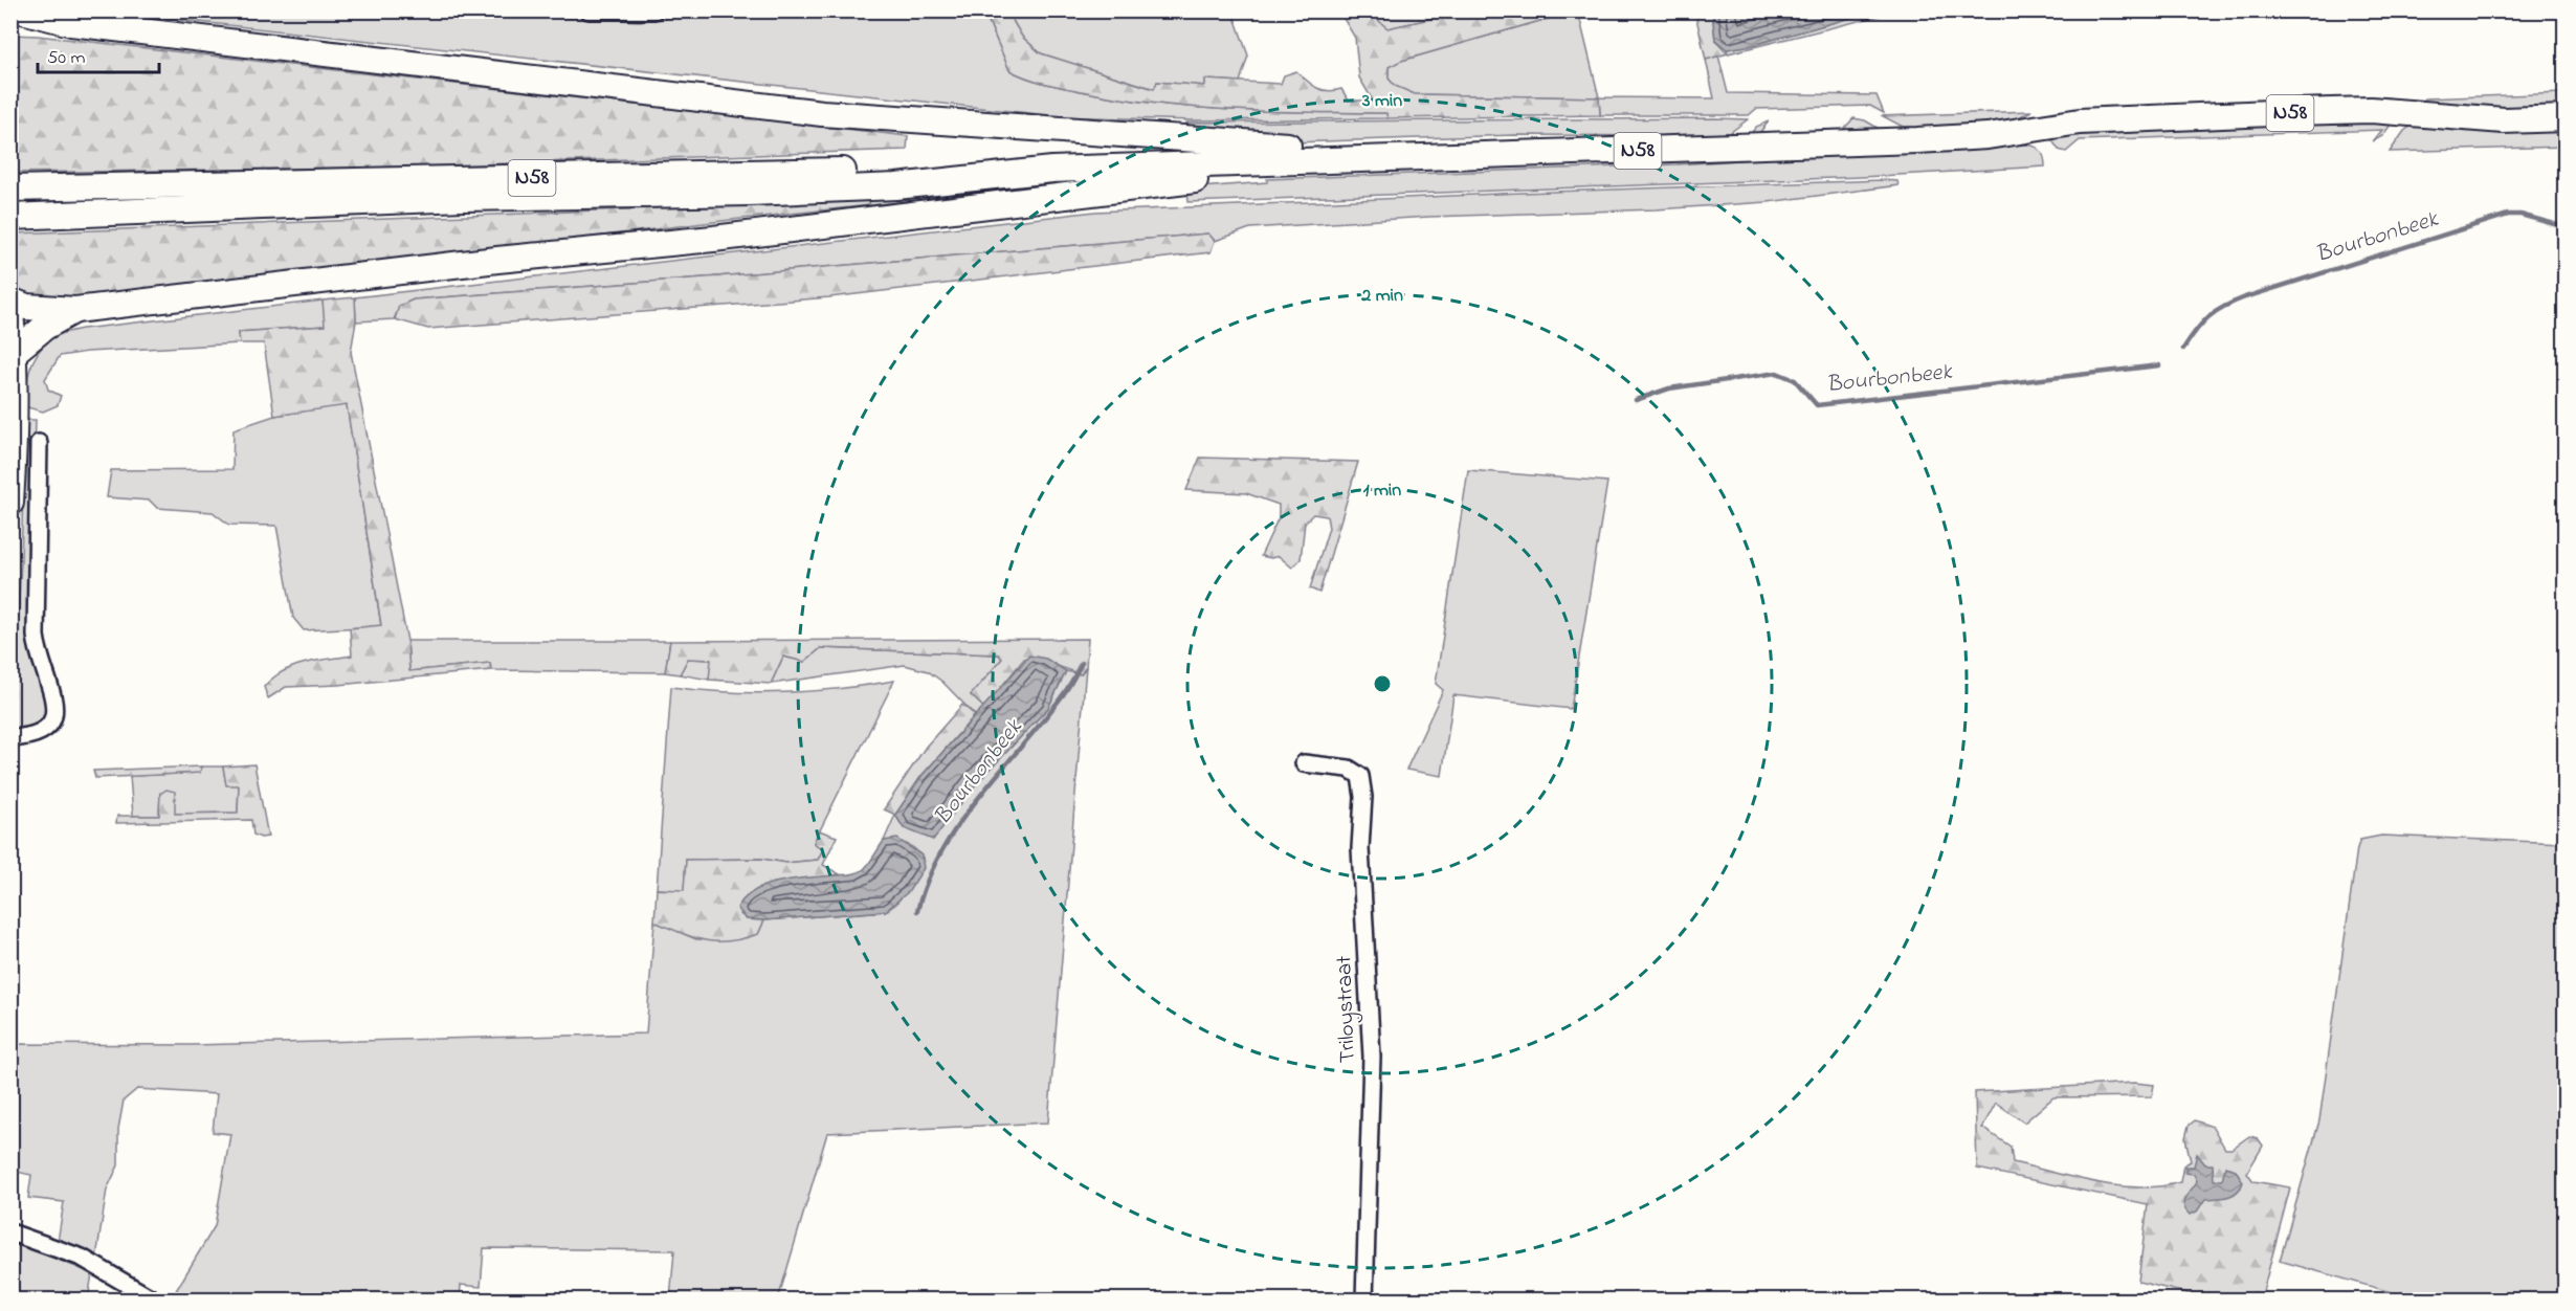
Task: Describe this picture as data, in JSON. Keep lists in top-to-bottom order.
{
  "streets": {
    "main road": ["N58"],
    "street": ["Triloystraat"]
  },
  "water": ["Bourbonbeek"],
  "scale_bar": "50 m",
  "rings": ["3 min", "2 min", "1 min"]
}
